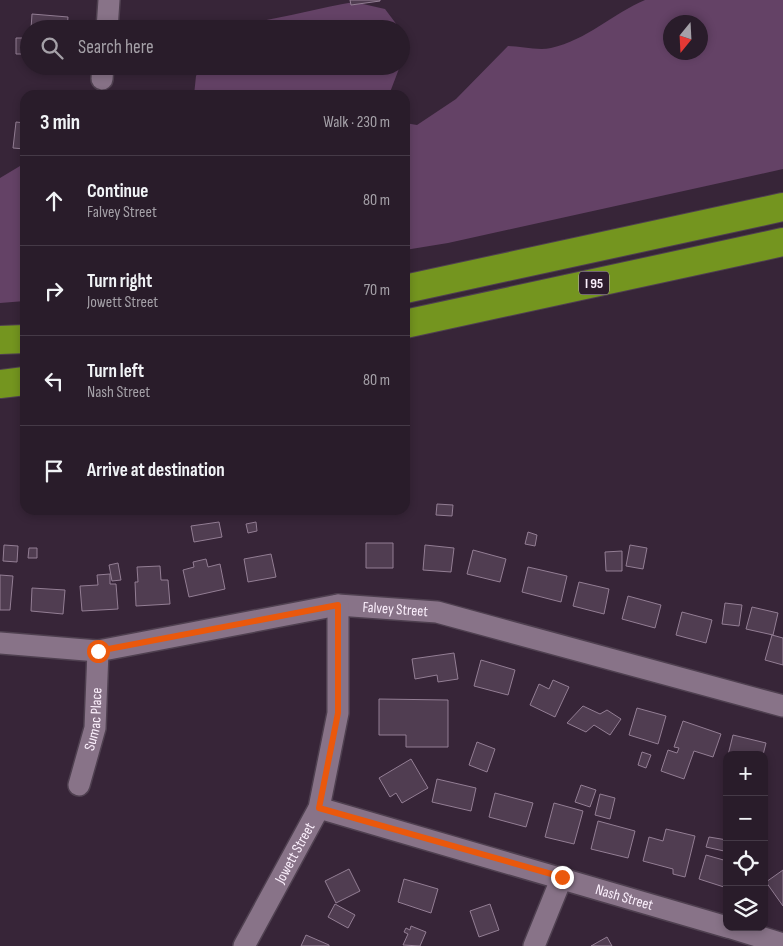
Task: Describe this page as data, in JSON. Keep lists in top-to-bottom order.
{
  "streets": {
    "highway": ["I 95"],
    "street": [
      "Falvey Street",
      "Sumac Place",
      "Jowett Street",
      "Nash Street"
    ]
  },
  "crossings": [
    ["Falvey Street", "Sumac Place"],
    ["Falvey Street", "Jowett Street"],
    ["Jowett Street", "Nash Street"]
  ],
  "north": "bottom",
  "page": {
    "search": "Search here",
    "heading": ["3 min", "Walk · 230 m"],
    "list": [
      ["Continue", "Falvey Street", "80 m"],
      ["Turn right", "Jowett Street", "70 m"],
      ["Turn left", "Nash Street", "80 m"],
      "Arrive at destination"
    ],
    "map_buttons": ["+", "−"]
  }
}
